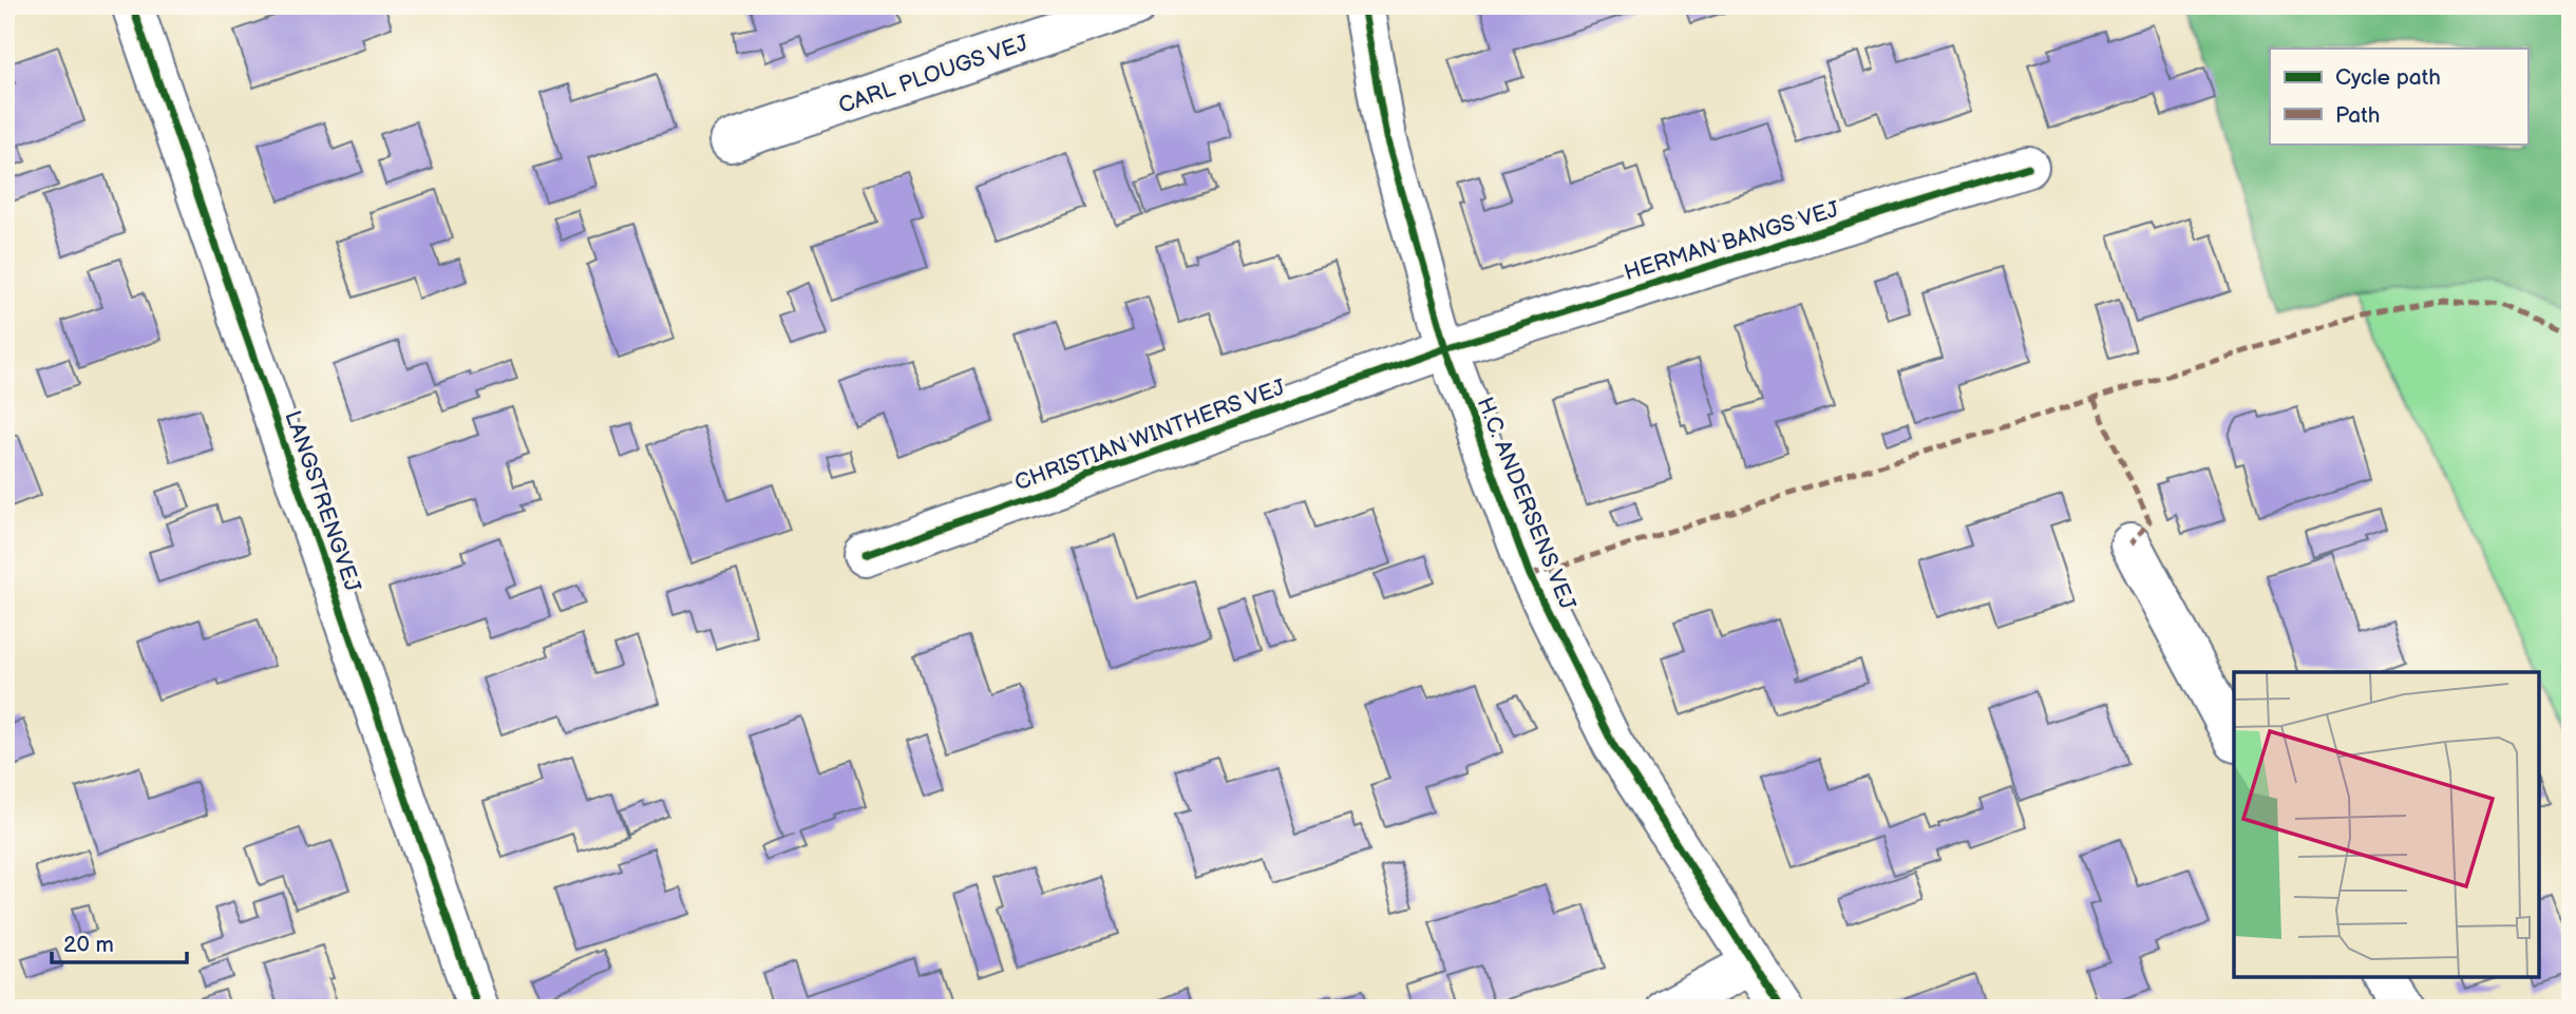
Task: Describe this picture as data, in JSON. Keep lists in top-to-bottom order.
{
  "streets": {
    "street": [
      "CARL PLOUGS VEJ",
      "HERMAN BANGS VEJ",
      "CHRISTIAN WINTHERS VEJ",
      "LANGSTRENGVEJ",
      "H.C. ANDERSENS VEJ"
    ]
  },
  "crossings": [
    ["HERMAN BANGS VEJ", "CHRISTIAN WINTHERS VEJ"],
    ["HERMAN BANGS VEJ", "H.C. ANDERSENS VEJ"],
    ["CHRISTIAN WINTHERS VEJ", "H.C. ANDERSENS VEJ"]
  ],
  "legend": ["Cycle path", "Path"],
  "scale_bar": "20 m"
}
